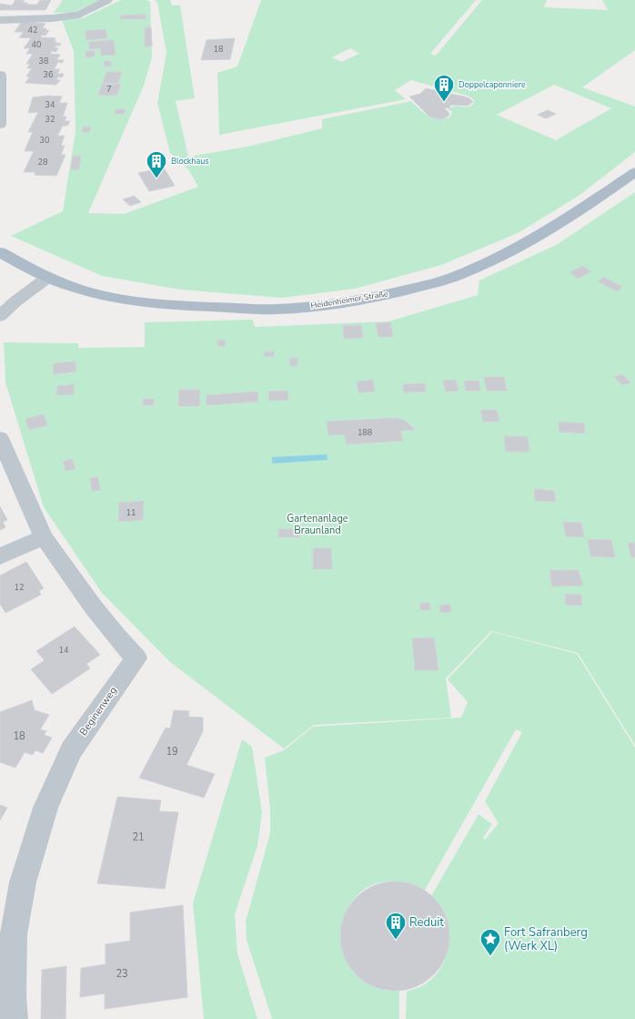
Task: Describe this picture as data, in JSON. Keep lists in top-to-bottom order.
{
  "streets": {
    "main road": ["Heidenheimer Straße"],
    "street": ["Beginenweg"]
  },
  "parks": ["Gartenanlage Braunland"],
  "places": {
    "building": ["Doppelcaponniere", "Blockhaus", "Reduit"],
    "place": ["Fort Safranberg (Werk XL)"]
  },
  "house_numbers": [
    "42",
    "40",
    "18",
    "38",
    "36",
    "7",
    "34",
    "32",
    "30",
    "28",
    "188",
    "11",
    "12",
    "14",
    "18",
    "19",
    "21",
    "23"
  ]
}
